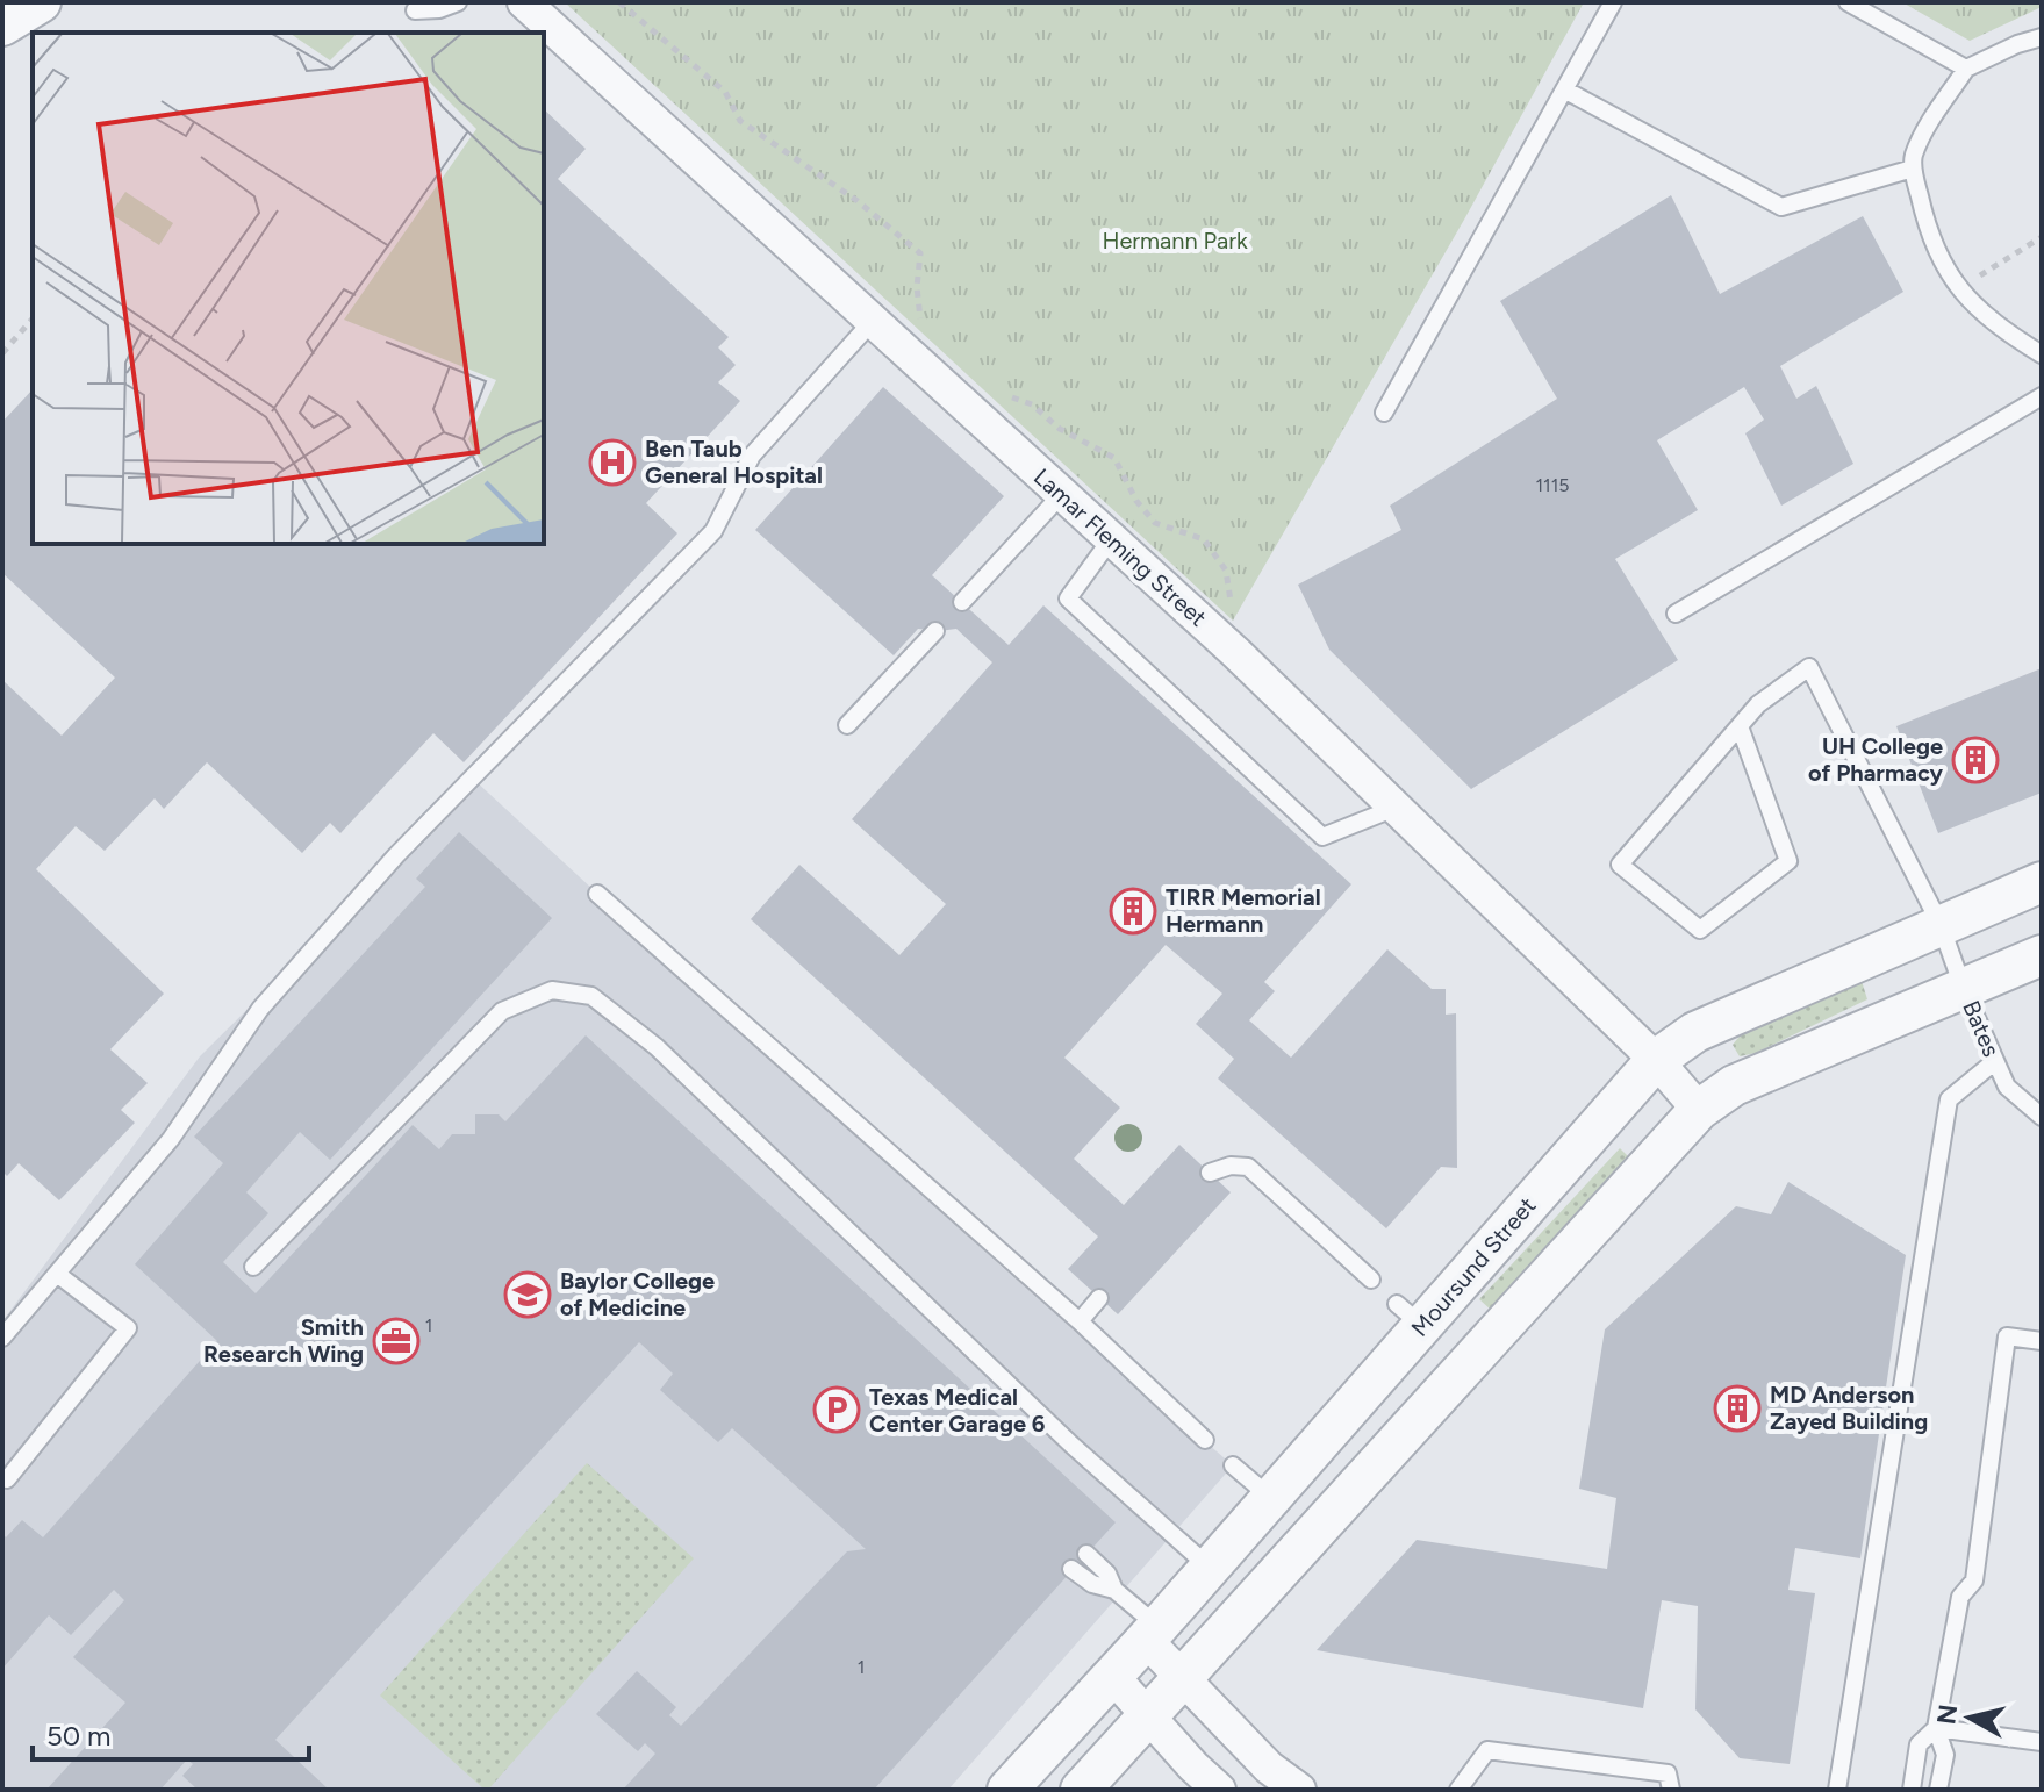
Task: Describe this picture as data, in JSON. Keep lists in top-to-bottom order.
{
  "streets": {
    "street": ["Lamar Fleming Street", "Moursund Street"],
    "lane": ["Bates"]
  },
  "crossings": [
    ["Lamar Fleming Street", "Moursund Street"],
    ["Bates", "Moursund Street"]
  ],
  "parks": ["Hermann Park"],
  "places": {
    "hospital": ["Ben Taub General Hospital"],
    "building": ["UH College of Pharmacy", "TIRR Memorial Hermann", "MD Anderson Zayed Building"],
    "school or university": ["Baylor College of Medicine"],
    "office": ["Smith Research Wing"],
    "parking": ["Texas Medical Center Garage 6"]
  },
  "house_numbers": ["1115", "1", "1"],
  "scale_bar": "50 m",
  "north": "left"
}
